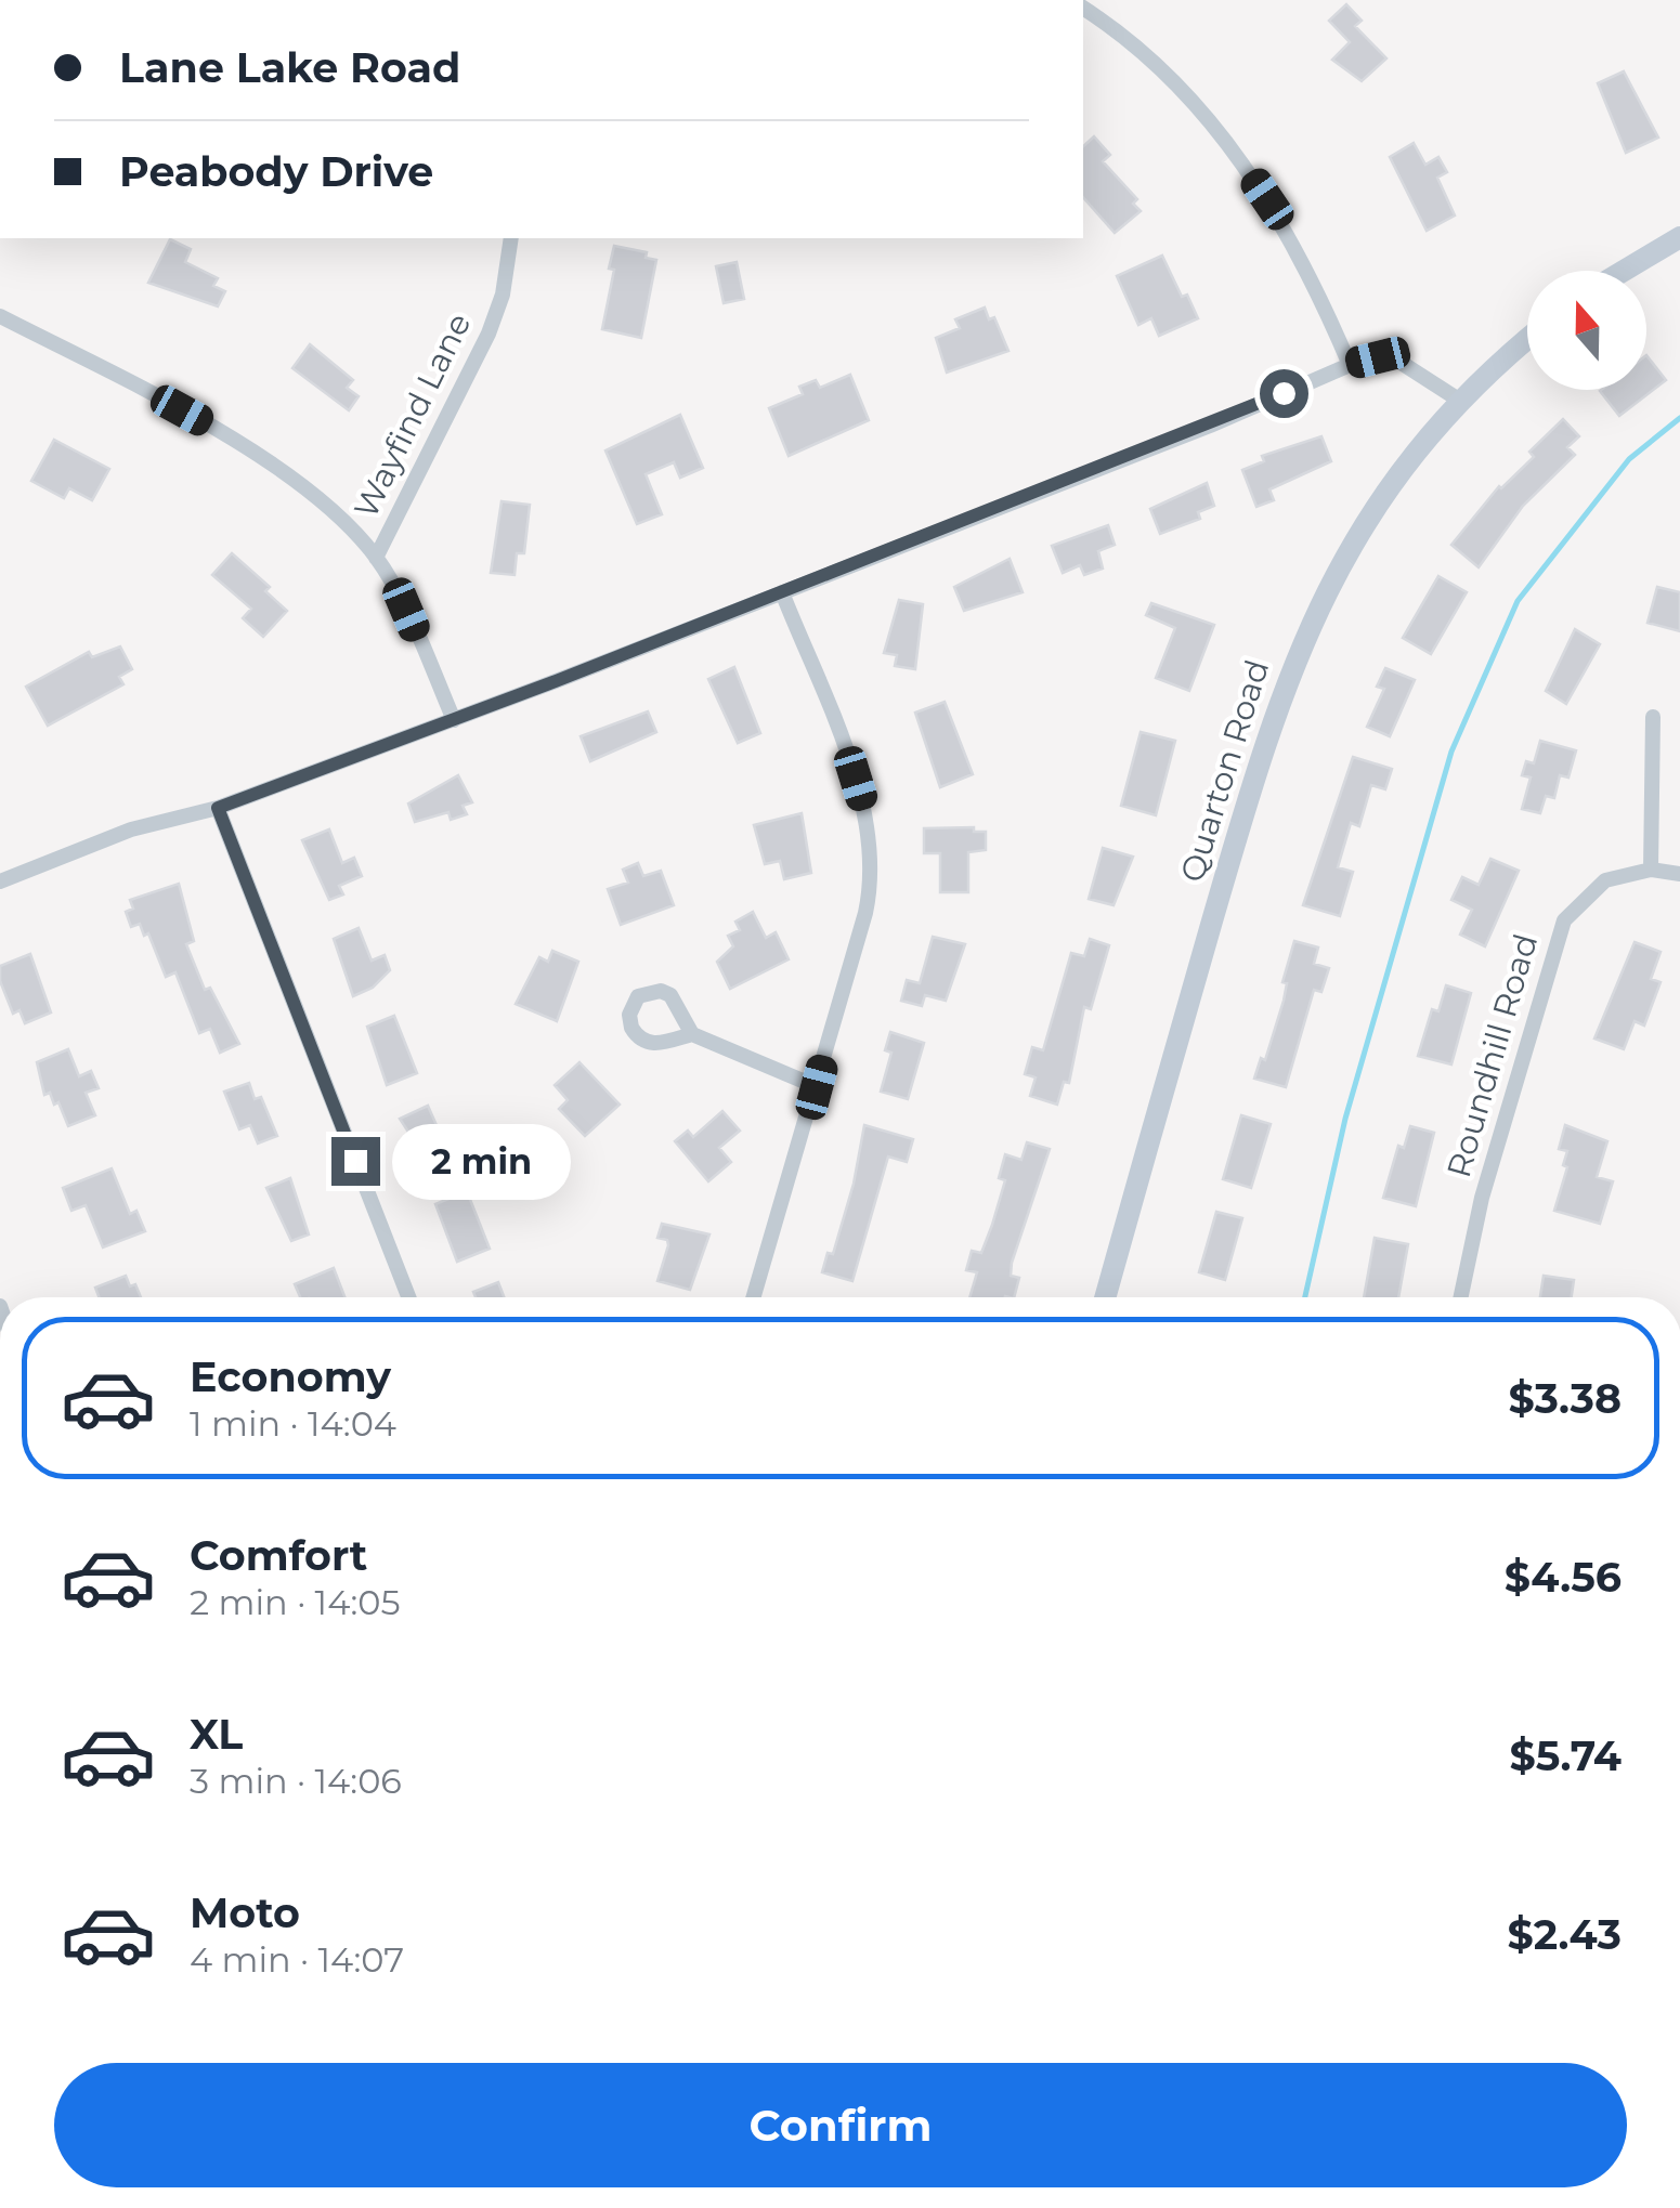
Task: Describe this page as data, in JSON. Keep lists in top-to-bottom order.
{
  "streets": {
    "street": ["Wayfind Lane", "Quarton Road", "Roundhill Road"]
  },
  "north": "top",
  "page": {
    "banner": ["Lane Lake Road", "Peabody Drive"],
    "bubble": "2 min",
    "list": [
      {
        "name": "Economy",
        "note": "1 min · 14:04",
        "value": "$3.38"
      },
      {
        "name": "Comfort",
        "note": "2 min · 14:05",
        "value": "$4.56"
      },
      {
        "name": "XL",
        "note": "3 min · 14:06",
        "value": "$5.74"
      },
      {
        "name": "Moto",
        "note": "4 min · 14:07",
        "value": "$2.43"
      }
    ],
    "buttons": "Confirm"
  }
}
